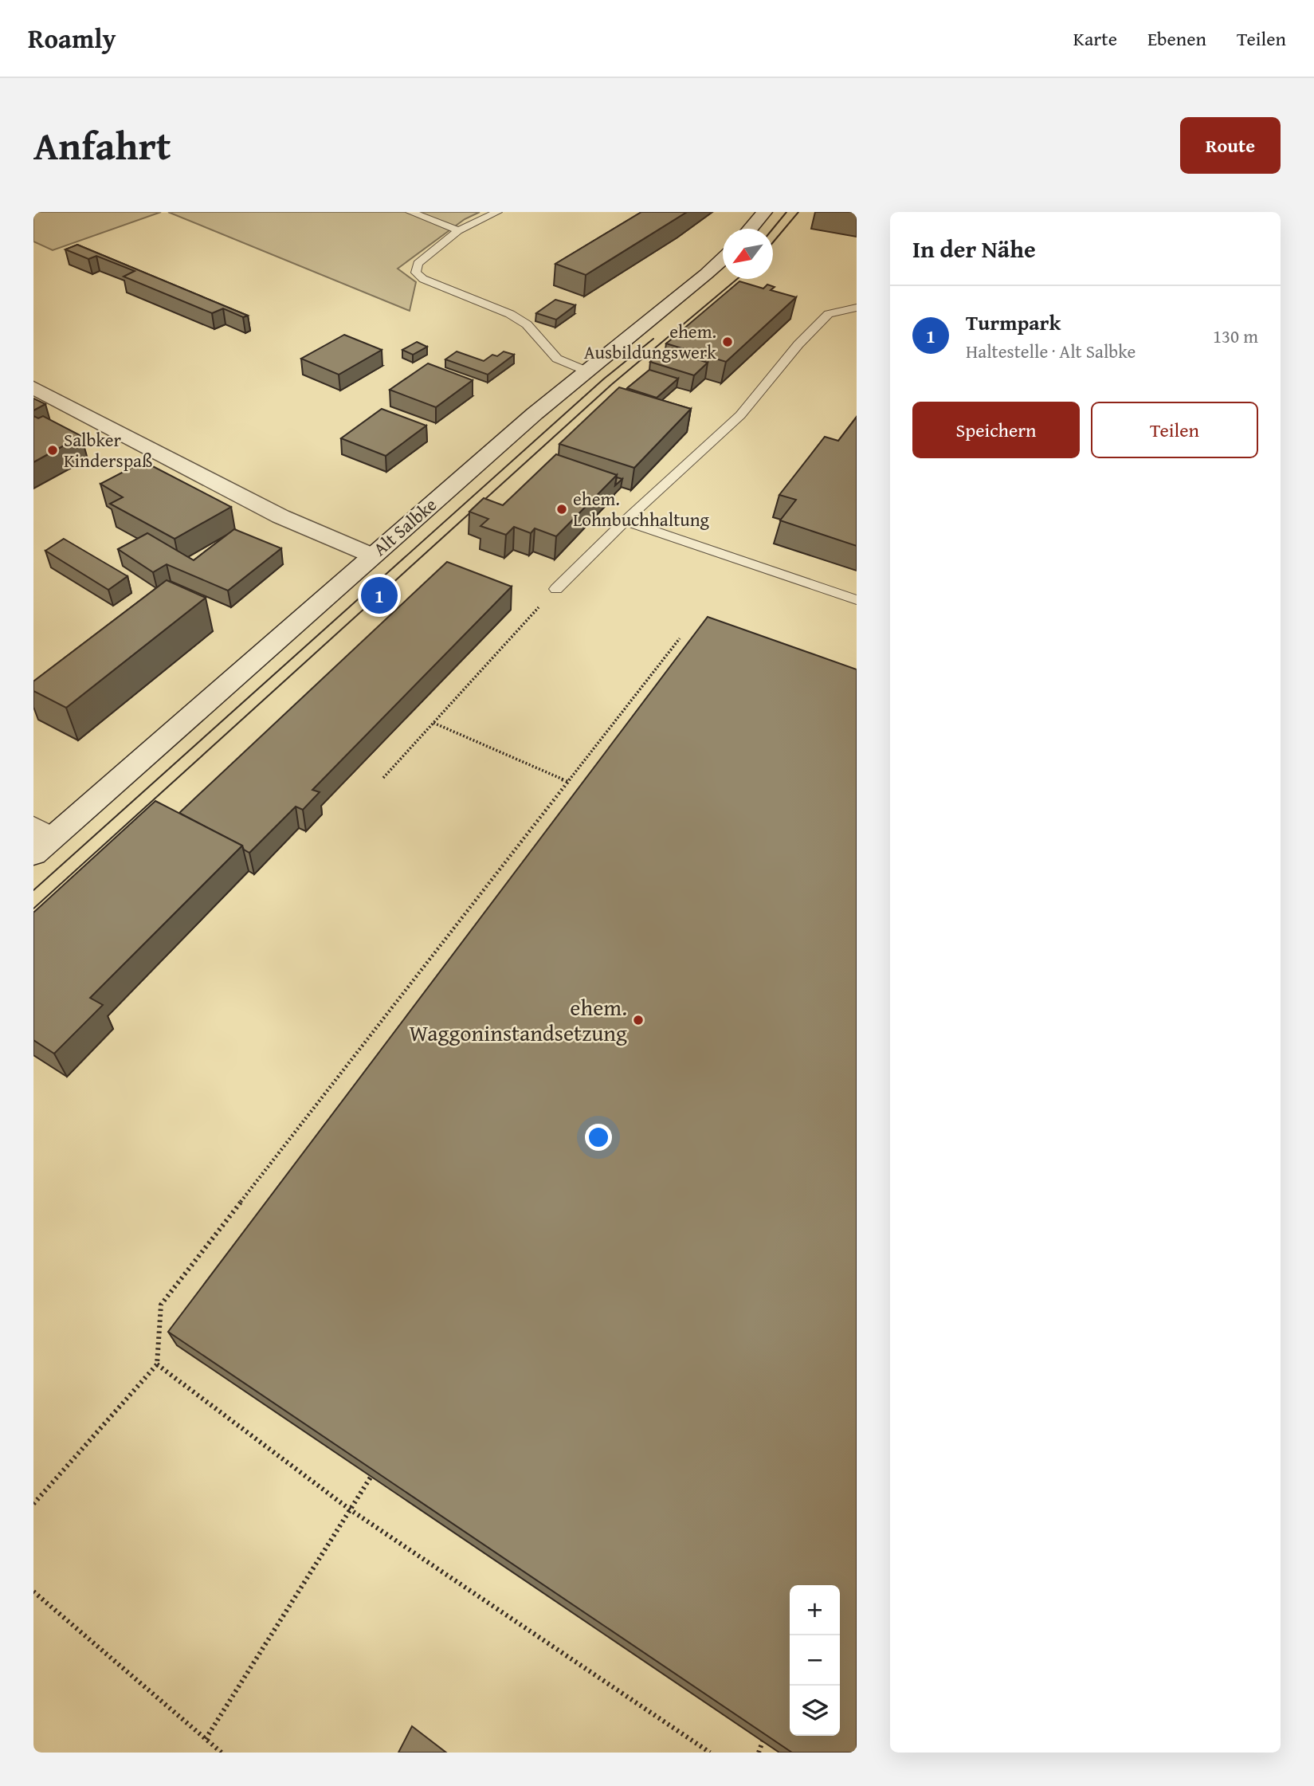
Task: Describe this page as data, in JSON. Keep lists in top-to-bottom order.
{
  "streets": {
    "main road": ["Alt Salbke"]
  },
  "places": [
    "ehem. Ausbildungswerk",
    "Salbker Kinderspaß",
    "ehem. Lohnbuchhaltung",
    "ehem. Waggoninstandsetzung"
  ],
  "north": "bottom left",
  "page": {
    "header": "Roamly",
    "nav": ["Karte", "Ebenen", "Teilen"],
    "title": "Anfahrt",
    "buttons": [
      "Route",
      ["Speichern", "Teilen"]
    ],
    "heading": "In der Nähe",
    "list": [
      {
        "mark": "1",
        "name": "Turmpark",
        "note": "Haltestelle · Alt Salbke",
        "value": "130 m"
      }
    ],
    "pins": "1",
    "map_buttons": ["+", "−"]
  }
}
